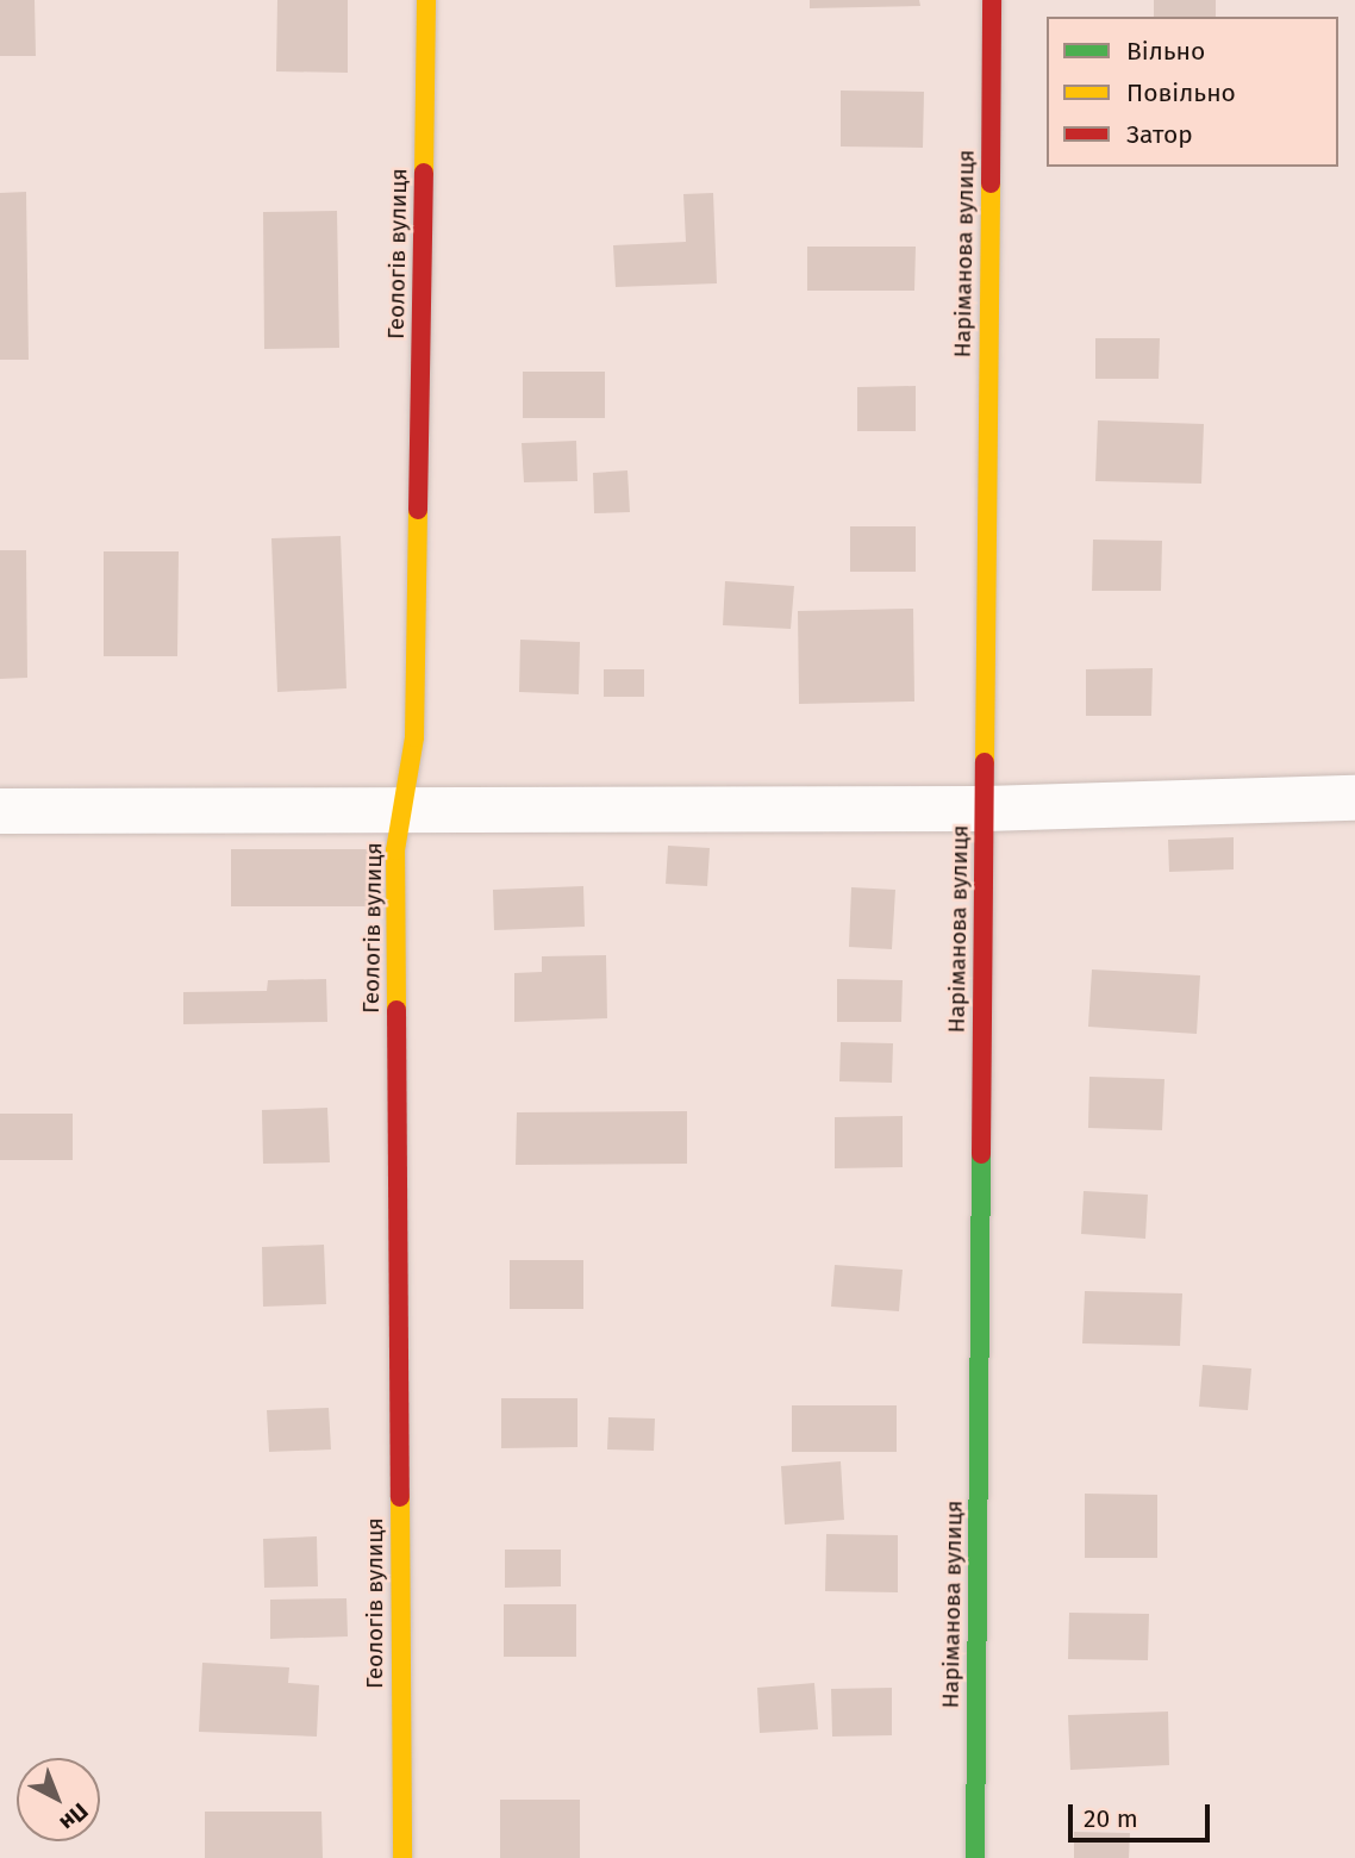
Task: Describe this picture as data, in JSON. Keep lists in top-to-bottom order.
{
  "streets": {
    "street": ["Геологів вулиця", "Наріманова вулиця"]
  },
  "legend": ["Вільно", "Повільно", "Затор"],
  "scale_bar": "20 m",
  "north": "bottom right"
}
